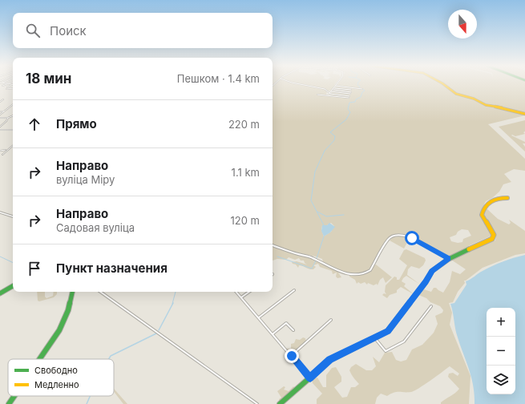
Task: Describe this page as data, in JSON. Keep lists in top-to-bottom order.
{
  "legend": ["Свободно", "Медленно"],
  "north": "bottom",
  "page": {
    "search": "Поиск",
    "heading": ["18 мин", "Пешком · 1.4 km"],
    "list": [
      ["Прямо", "220 m"],
      ["Направо", "вуліца Міру", "1.1 km"],
      ["Направо", "Садовая вуліца", "120 m"],
      "Пункт назначения"
    ],
    "map_buttons": ["+", "−"]
  }
}
